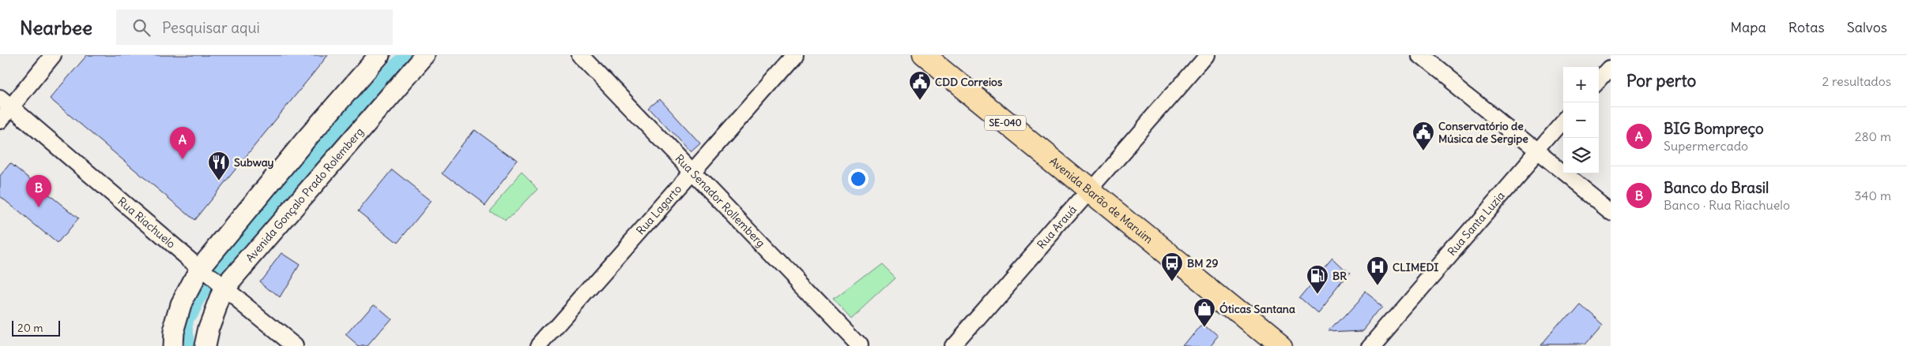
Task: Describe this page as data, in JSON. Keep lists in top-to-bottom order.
{
  "streets": {
    "main road": ["SE-040", "Avenida Barão de Maruim"],
    "street": [
      "Avenida Gonçalo Prado Rolemberg",
      "Rua Senador Rollemberg",
      "Rua Lagarto",
      "Rua Riachuelo",
      "Rua Santa Luzia",
      "Rua Arauá"
    ]
  },
  "crossings": [
    ["Avenida Gonçalo Prado Rolemberg", "Rua Riachuelo"],
    ["Rua Senador Rollemberg", "Rua Lagarto"],
    ["Avenida Barão de Maruim", "Rua Arauá"]
  ],
  "places": {
    "public building": ["CDD Correios", "Conservatório de Música de Sergipe"],
    "restaurant": ["Subway"],
    "bus stop": ["BM 29"],
    "hospital": ["CLIMEDI"],
    "fuel station": ["BR"],
    "shop": ["Óticas Santana"]
  },
  "scale_bar": "20 m",
  "page": {
    "header": "Nearbee",
    "search": "Pesquisar aqui",
    "nav": ["Mapa", "Rotas", "Salvos"],
    "heading": ["Por perto", "2 resultados"],
    "map_buttons": ["+", "−"],
    "list": [
      {
        "mark": "A",
        "name": "BIG Bompreço",
        "note": "Supermercado",
        "value": "280 m"
      },
      {
        "mark": "B",
        "name": "Banco do Brasil",
        "note": "Banco · Rua Riachuelo",
        "value": "340 m"
      }
    ],
    "pins": ["A", "B"],
    "scale": "20 m"
  }
}
